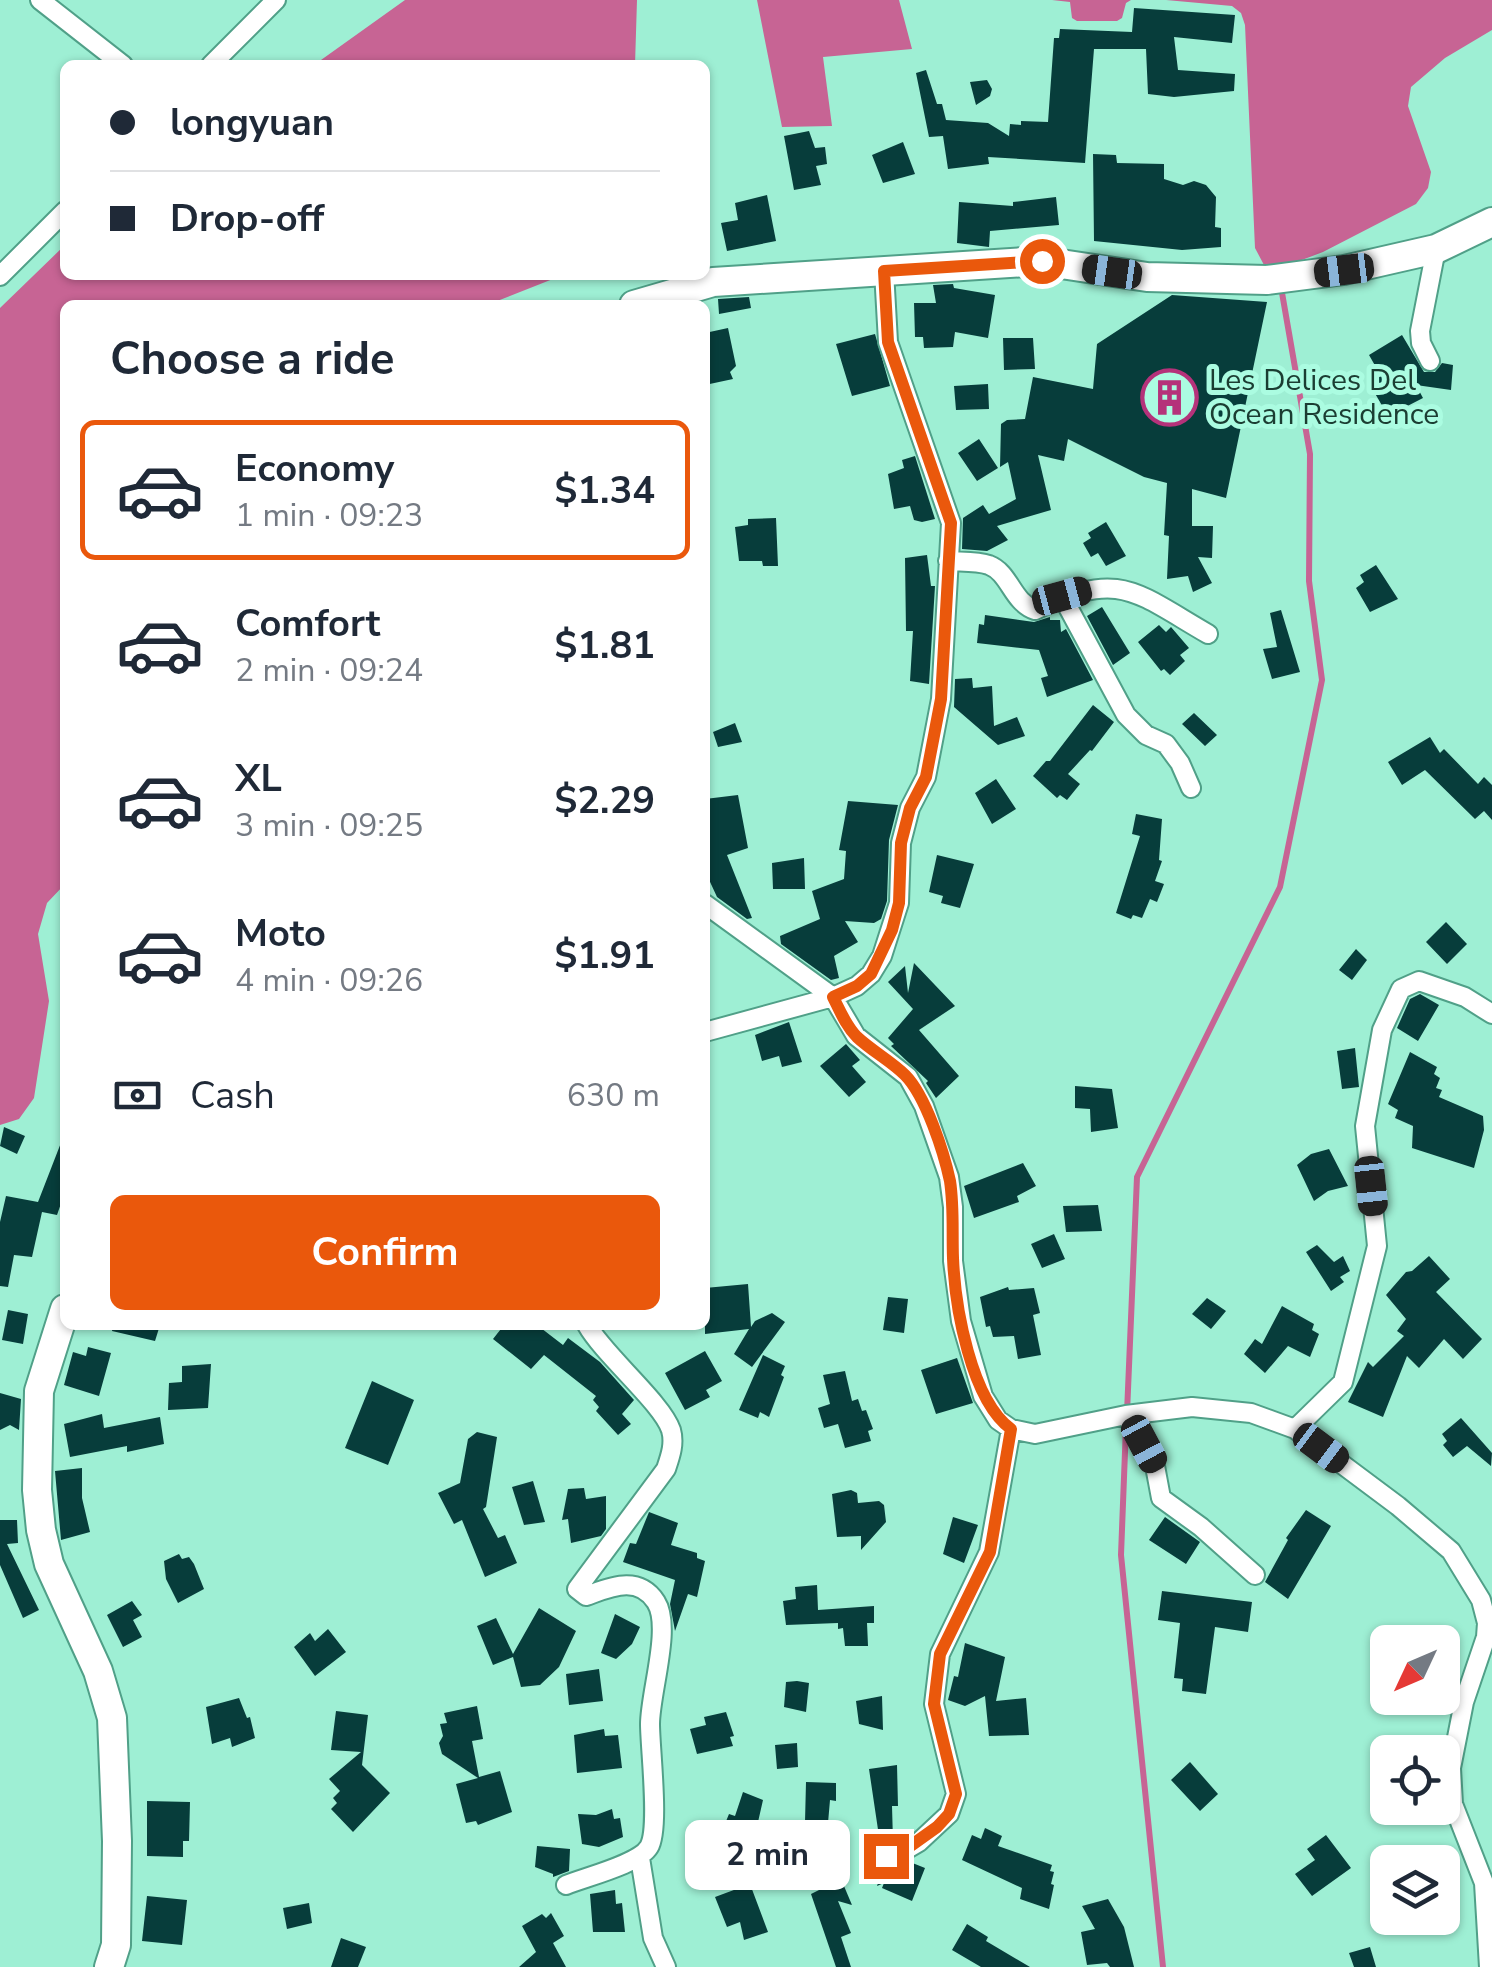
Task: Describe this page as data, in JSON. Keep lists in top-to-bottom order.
{
  "places": {
    "building": ["Les Delices Del Ocean Residence"]
  },
  "north": "bottom left",
  "page": {
    "banner": ["longyuan", "Drop-off"],
    "heading": "Choose a ride",
    "list": [
      {
        "name": "Economy",
        "note": "1 min · 09:23",
        "value": "$1.34"
      },
      {
        "name": "Comfort",
        "note": "2 min · 09:24",
        "value": "$1.81"
      },
      {
        "name": "XL",
        "note": "3 min · 09:25",
        "value": "$2.29"
      },
      {
        "name": "Moto",
        "note": "4 min · 09:26",
        "value": "$1.91"
      }
    ],
    "pay": ["Cash", "630 m"],
    "buttons": "Confirm",
    "bubble": "2 min"
  }
}
